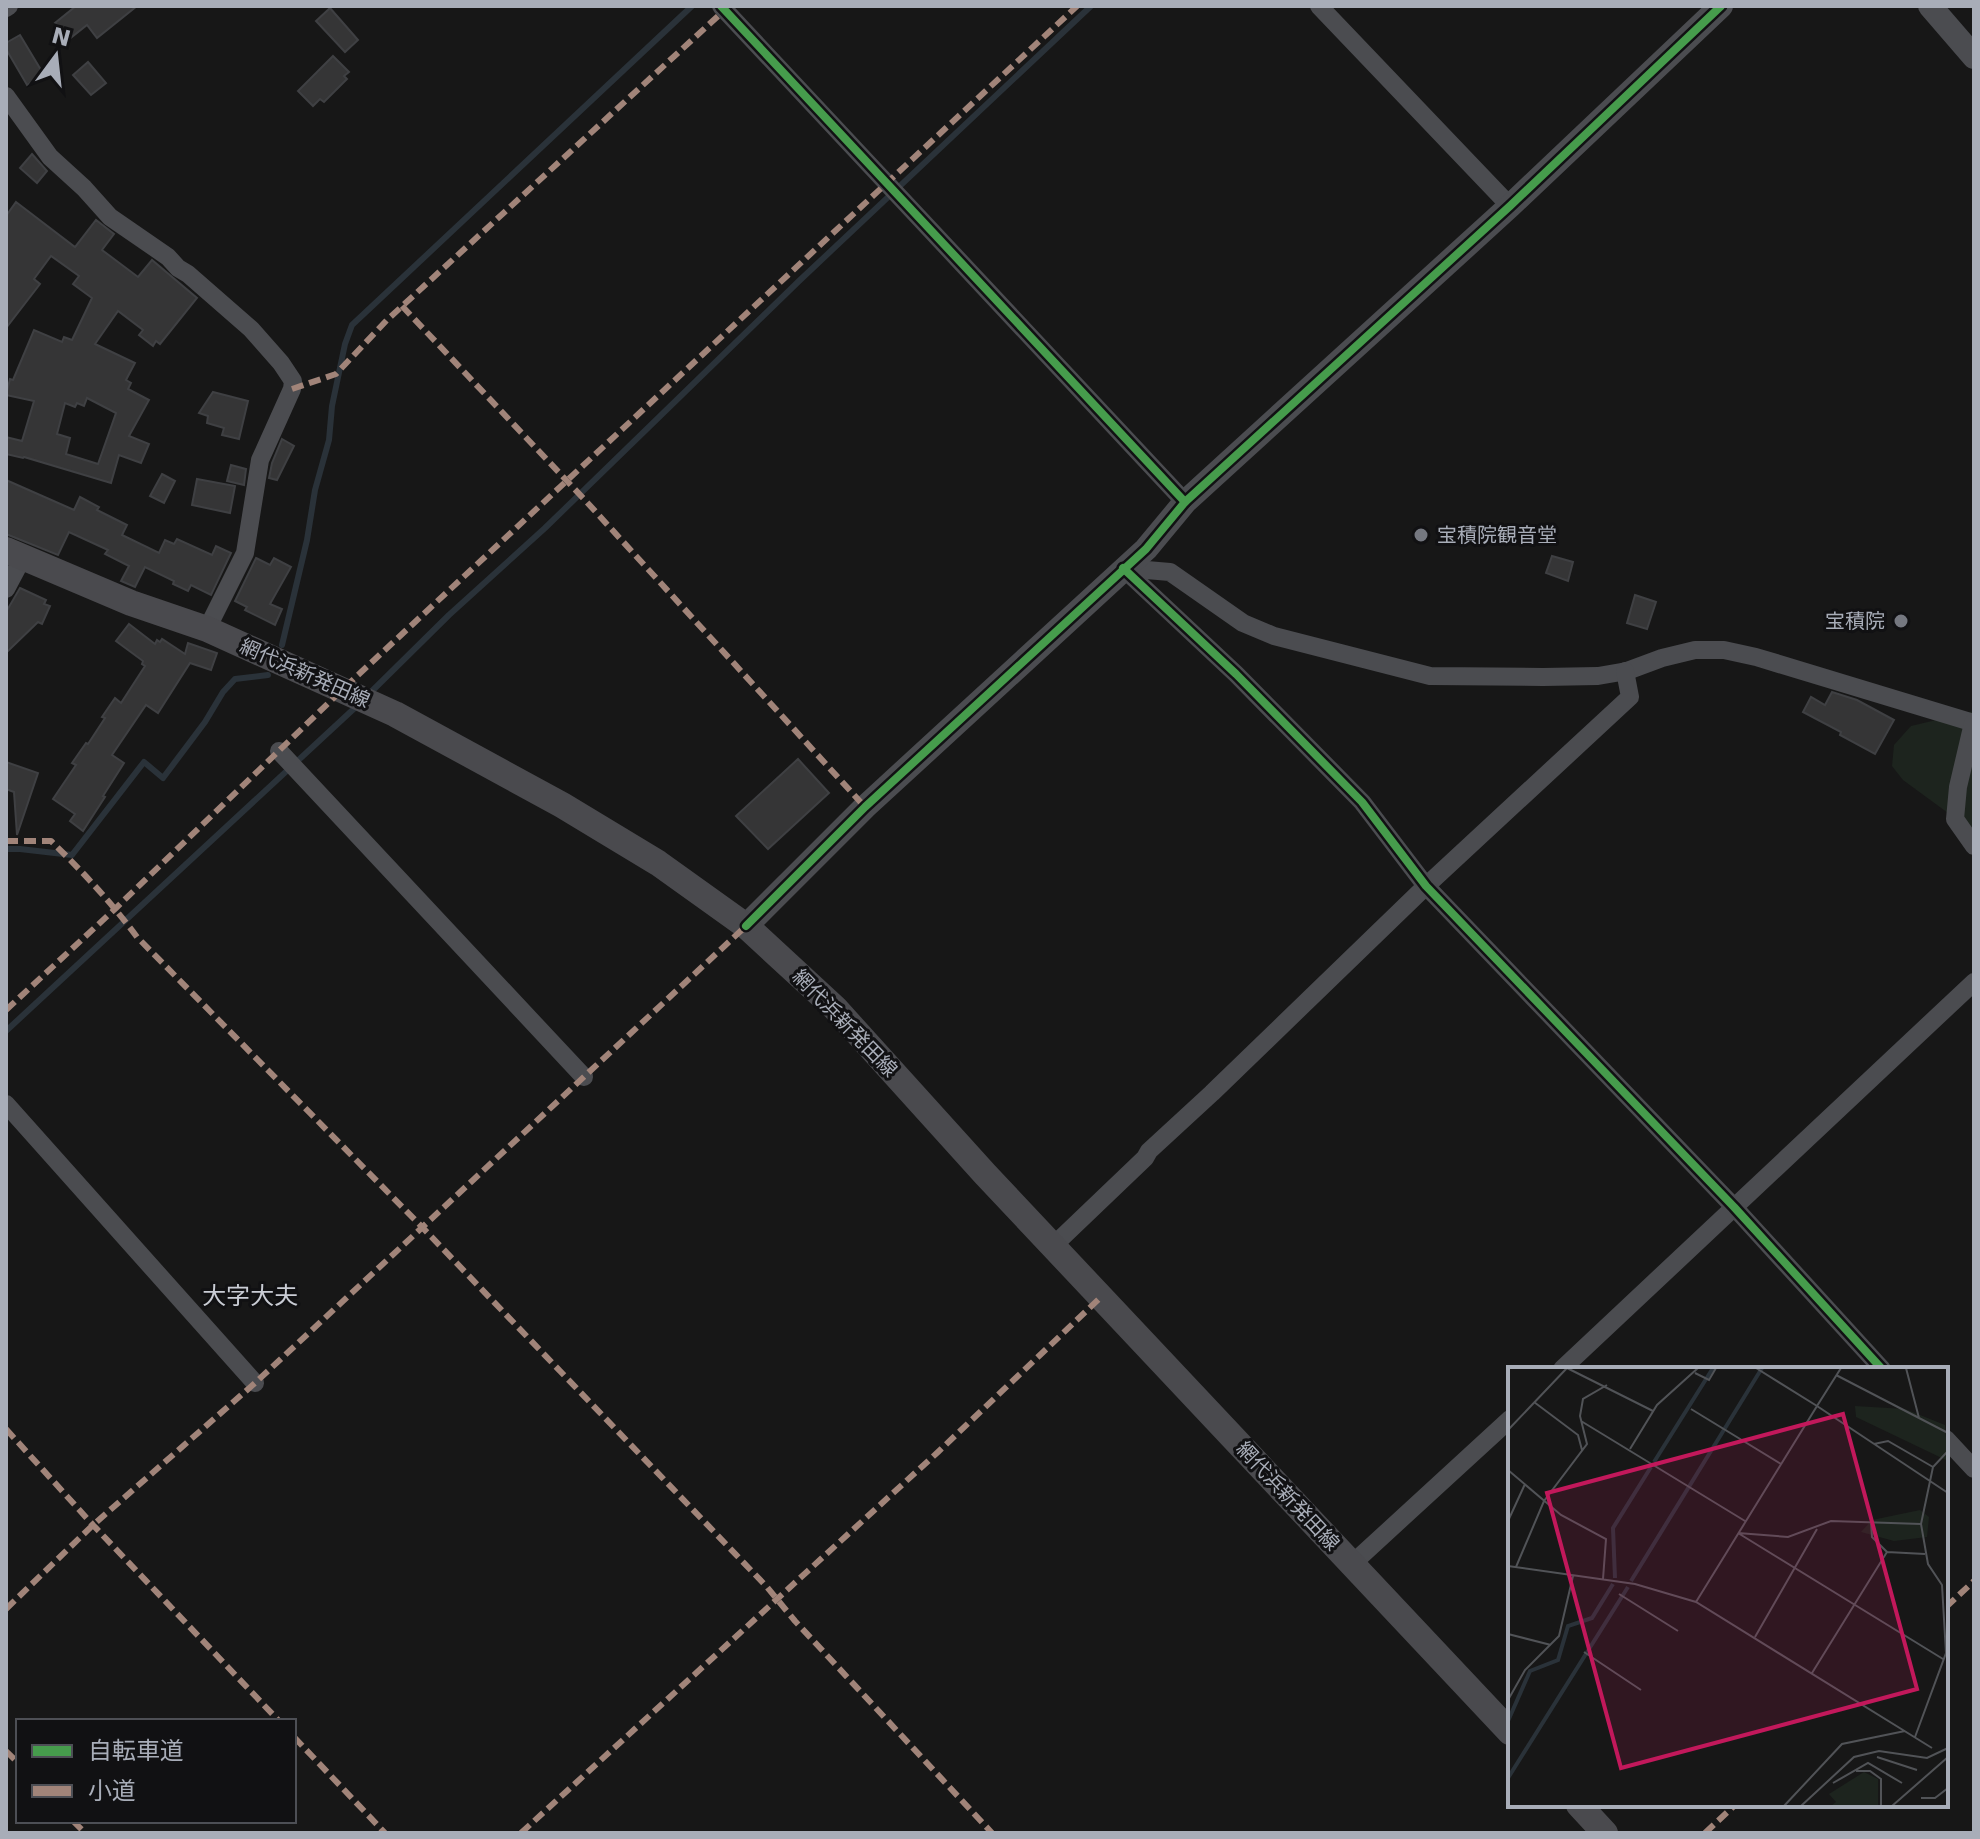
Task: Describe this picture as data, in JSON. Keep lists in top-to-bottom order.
{
  "streets": {
    "main road": ["網代浜新発田線"]
  },
  "districts": ["大字大夫"],
  "places": ["宝積院観音堂", "宝積院"],
  "legend": ["自転車道", "小道"],
  "north": "top"
}
